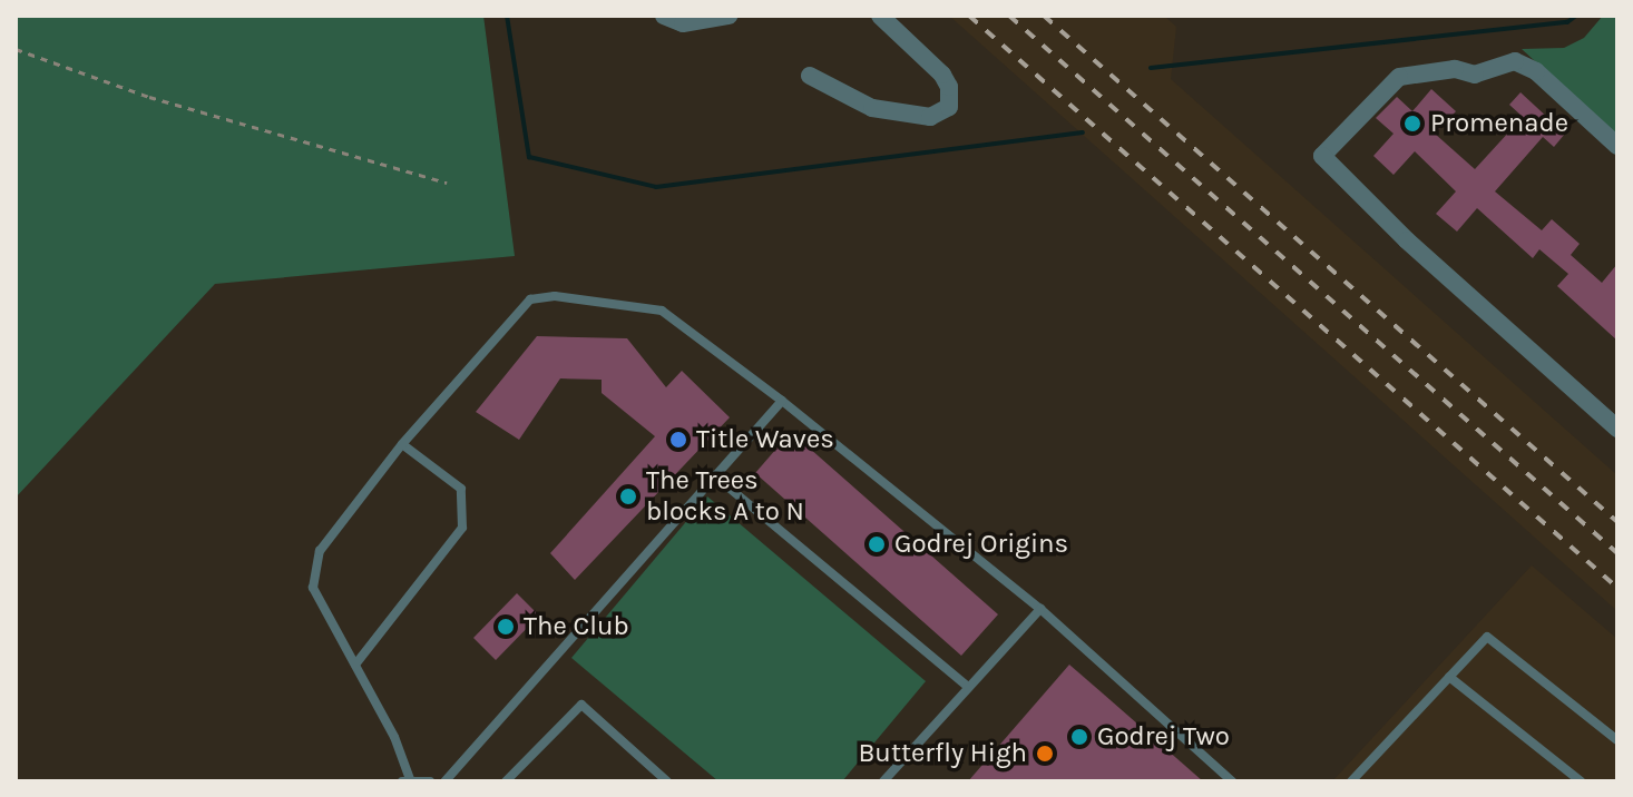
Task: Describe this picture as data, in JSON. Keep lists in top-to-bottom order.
{
  "places": [
    "Promenade",
    "Title Waves",
    "The Trees blocks A to N",
    "Godrej Origins",
    "The Club",
    "Godrej Two",
    "Butterfly High"
  ]
}
